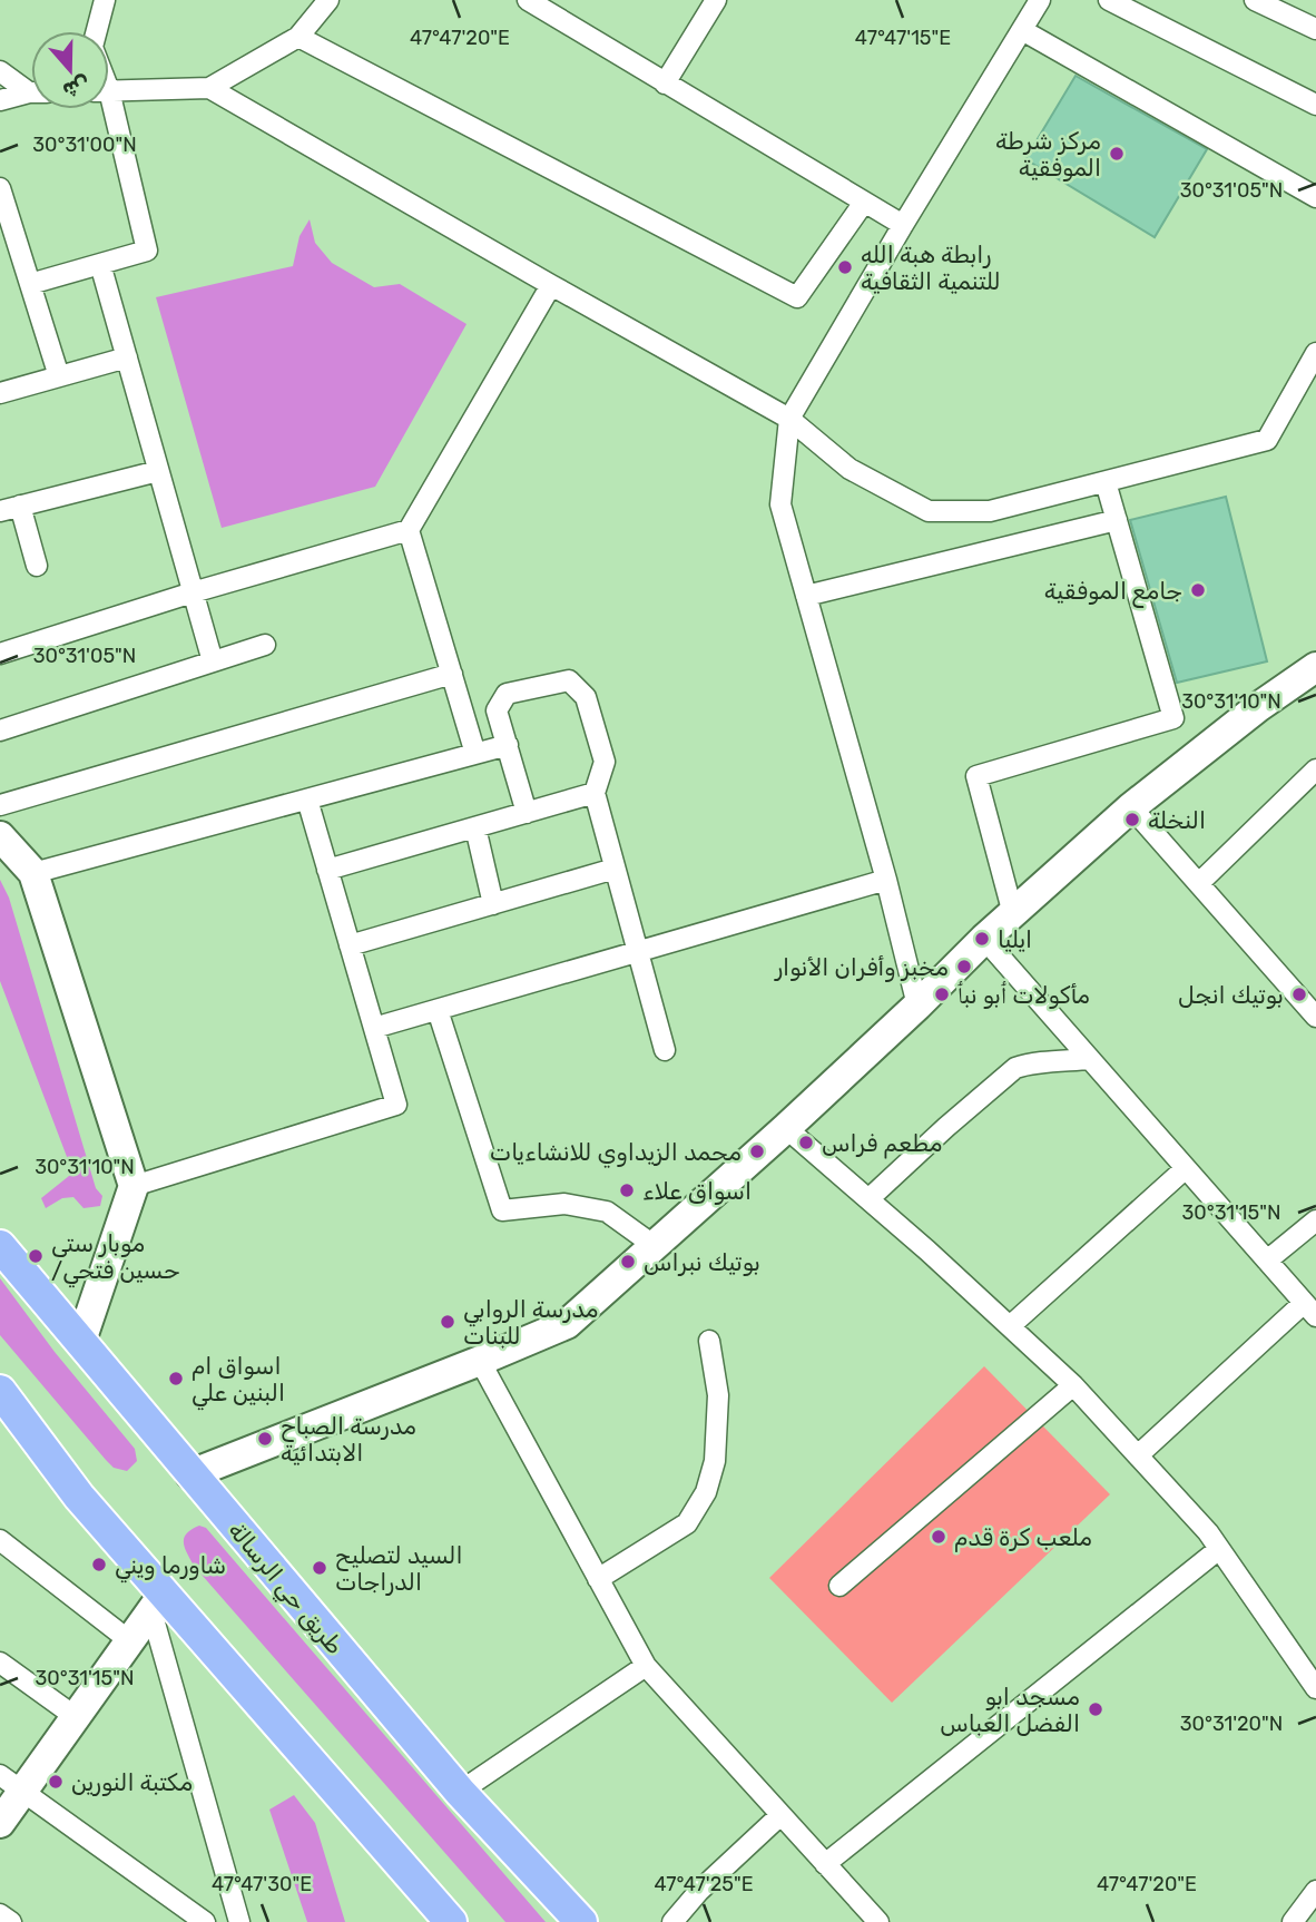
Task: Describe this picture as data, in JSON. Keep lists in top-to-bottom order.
{
  "streets": {
    "main road": ["طريق حي الرسالة"]
  },
  "places": [
    "مركز شرطة الموفقية",
    "رابطة هبة الله للتنمية الثقافية",
    "جامع الموفقية",
    "النخلة",
    "ايليا",
    "مخبز وأفران الأنوار",
    "مأكولات ٲبو نبٲ",
    "بوتيك انجل",
    "مطعم فراس",
    "محمد الزيداوي للانشاءيات",
    "اسواق علاء",
    "موبار ستي /حسين فتحي",
    "بوتيك نبراس",
    "مدرسة الروابي للبنات",
    "اسواق ام البنين علي",
    "مدرسة الصباح الابتدائية",
    "ملعب كرة قدم",
    "شاورما ويني",
    "السيد لتصليح الدراجات",
    "مسجد ابو الفضل العباس",
    "مكتبة النورين"
  ],
  "north": "bottom",
  "coordinates": [
    "47°47'20\"E",
    "47°47'15\"E",
    "30°31'00\"N",
    "30°31'05\"N",
    "30°31'10\"N",
    "30°31'15\"N",
    "30°31'20\"N",
    "47°47'30\"E",
    "47°47'25\"E"
  ]
}
